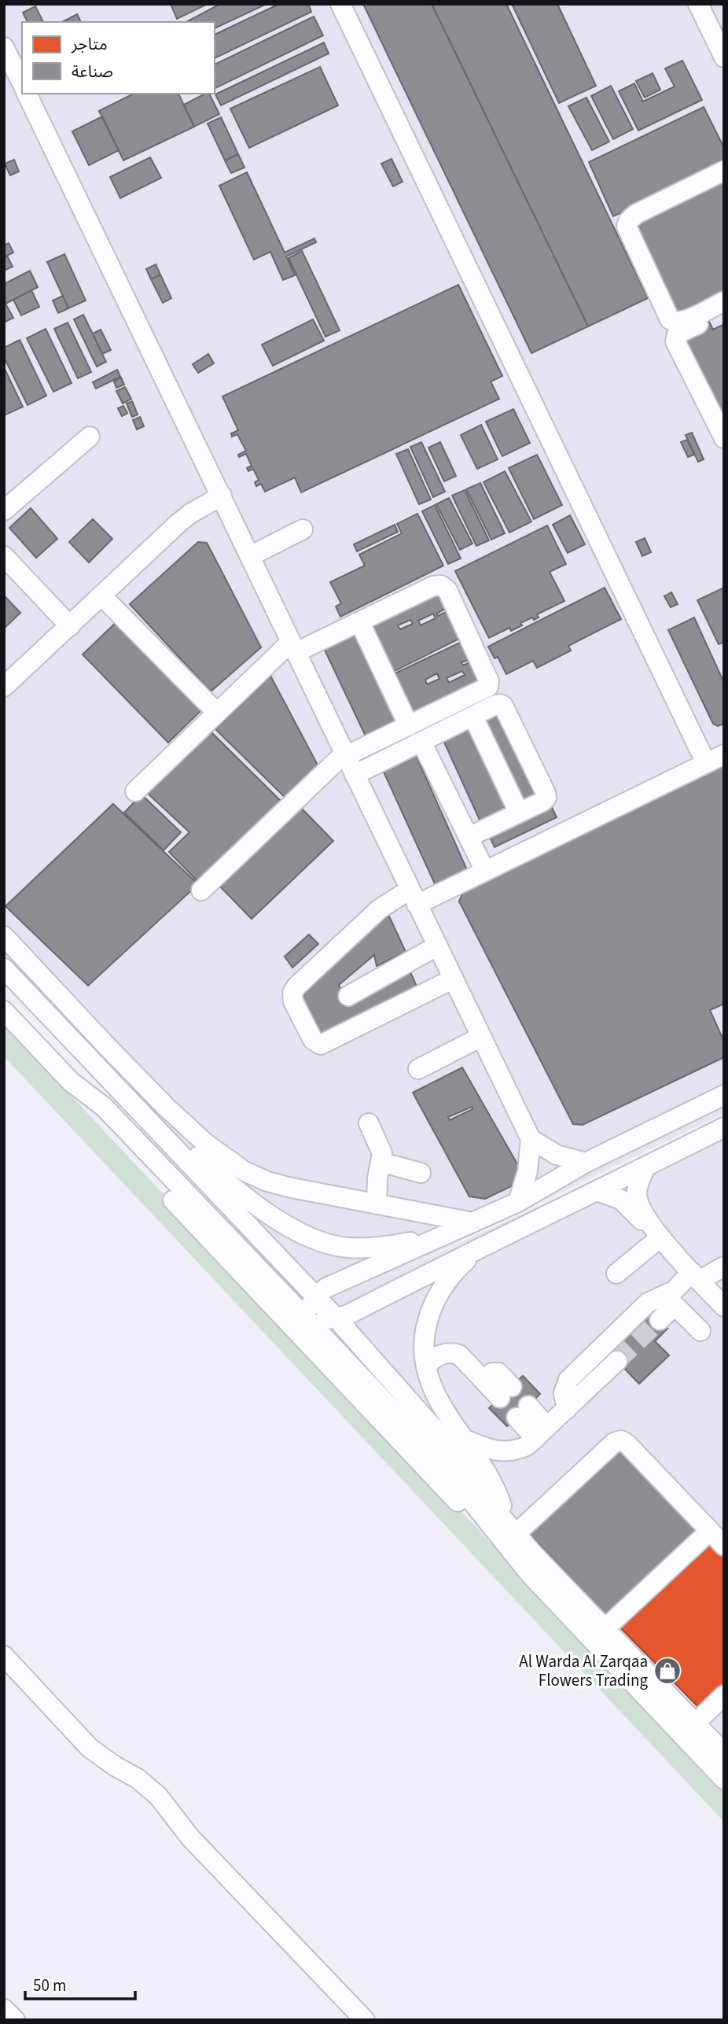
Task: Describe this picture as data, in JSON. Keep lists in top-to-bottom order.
{
  "places": {
    "shop": ["Al Warda Al Zarqaa Flowers Trading"]
  },
  "legend": ["متاجر", "صناعة"],
  "scale_bar": "50 m"
}
